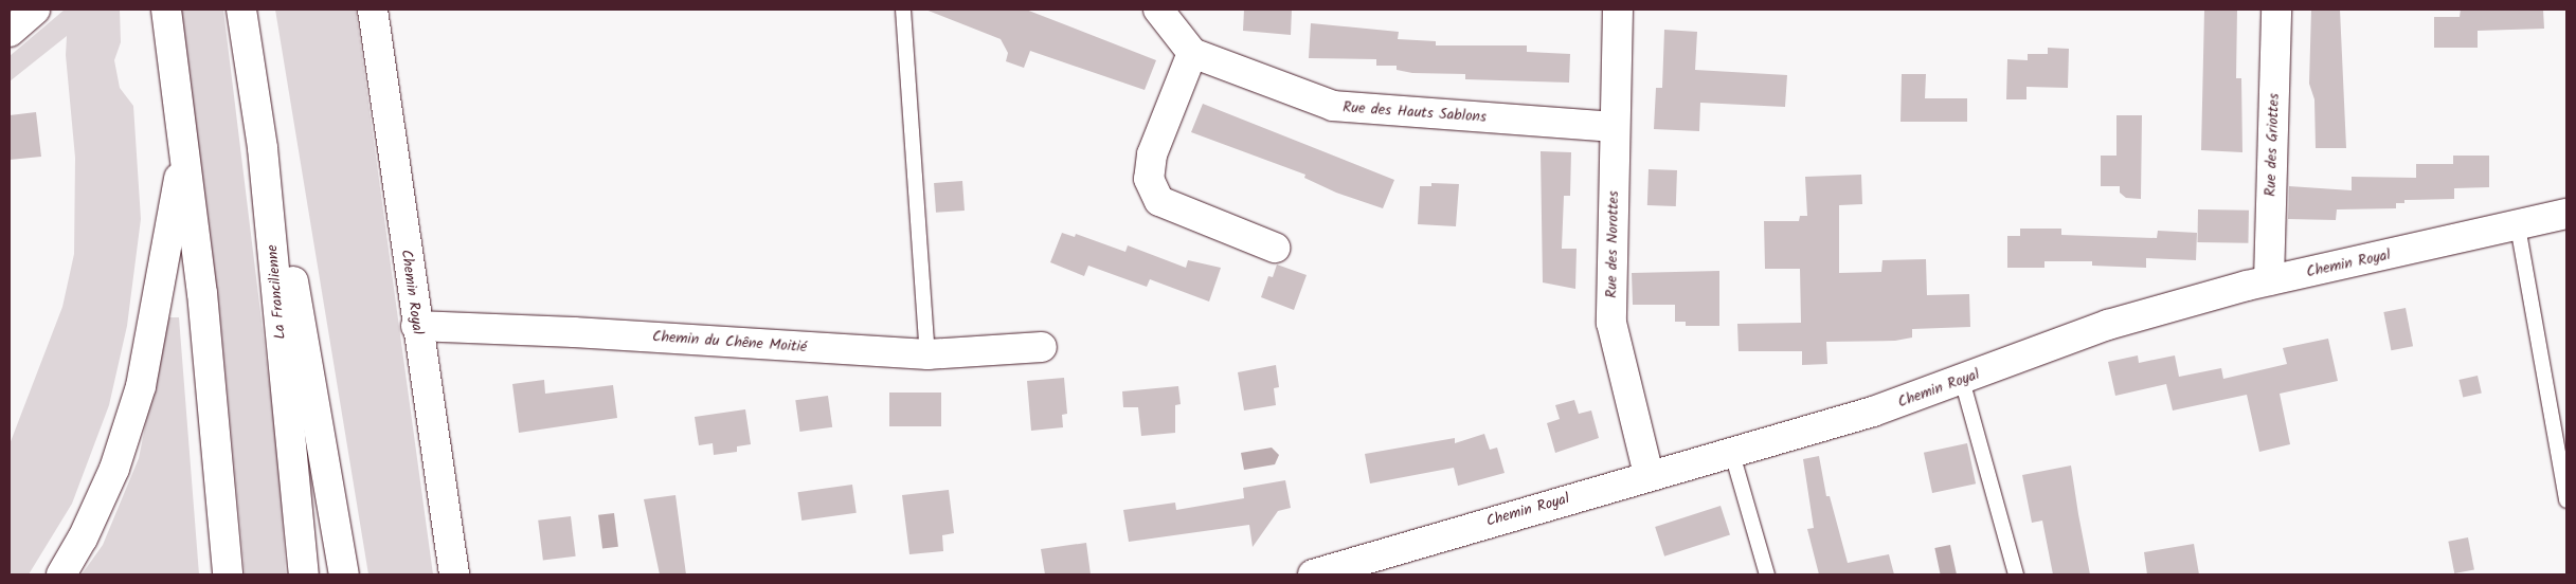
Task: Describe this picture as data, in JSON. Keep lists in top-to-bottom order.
{
  "streets": {
    "main road": [
      "Rue des Hauts Sablons",
      "Rue des Griottes",
      "Rue des Norottes",
      "Chemin Royal",
      "La Francilienne",
      "Chemin du Chêne Moitié"
    ]
  },
  "crossings": [
    ["Rue des Hauts Sablons", "Rue des Norottes"],
    ["Rue des Griottes", "Chemin Royal"],
    ["Rue des Norottes", "Chemin Royal"],
    ["Chemin Royal", "Chemin du Chêne Moitié"]
  ]
}
